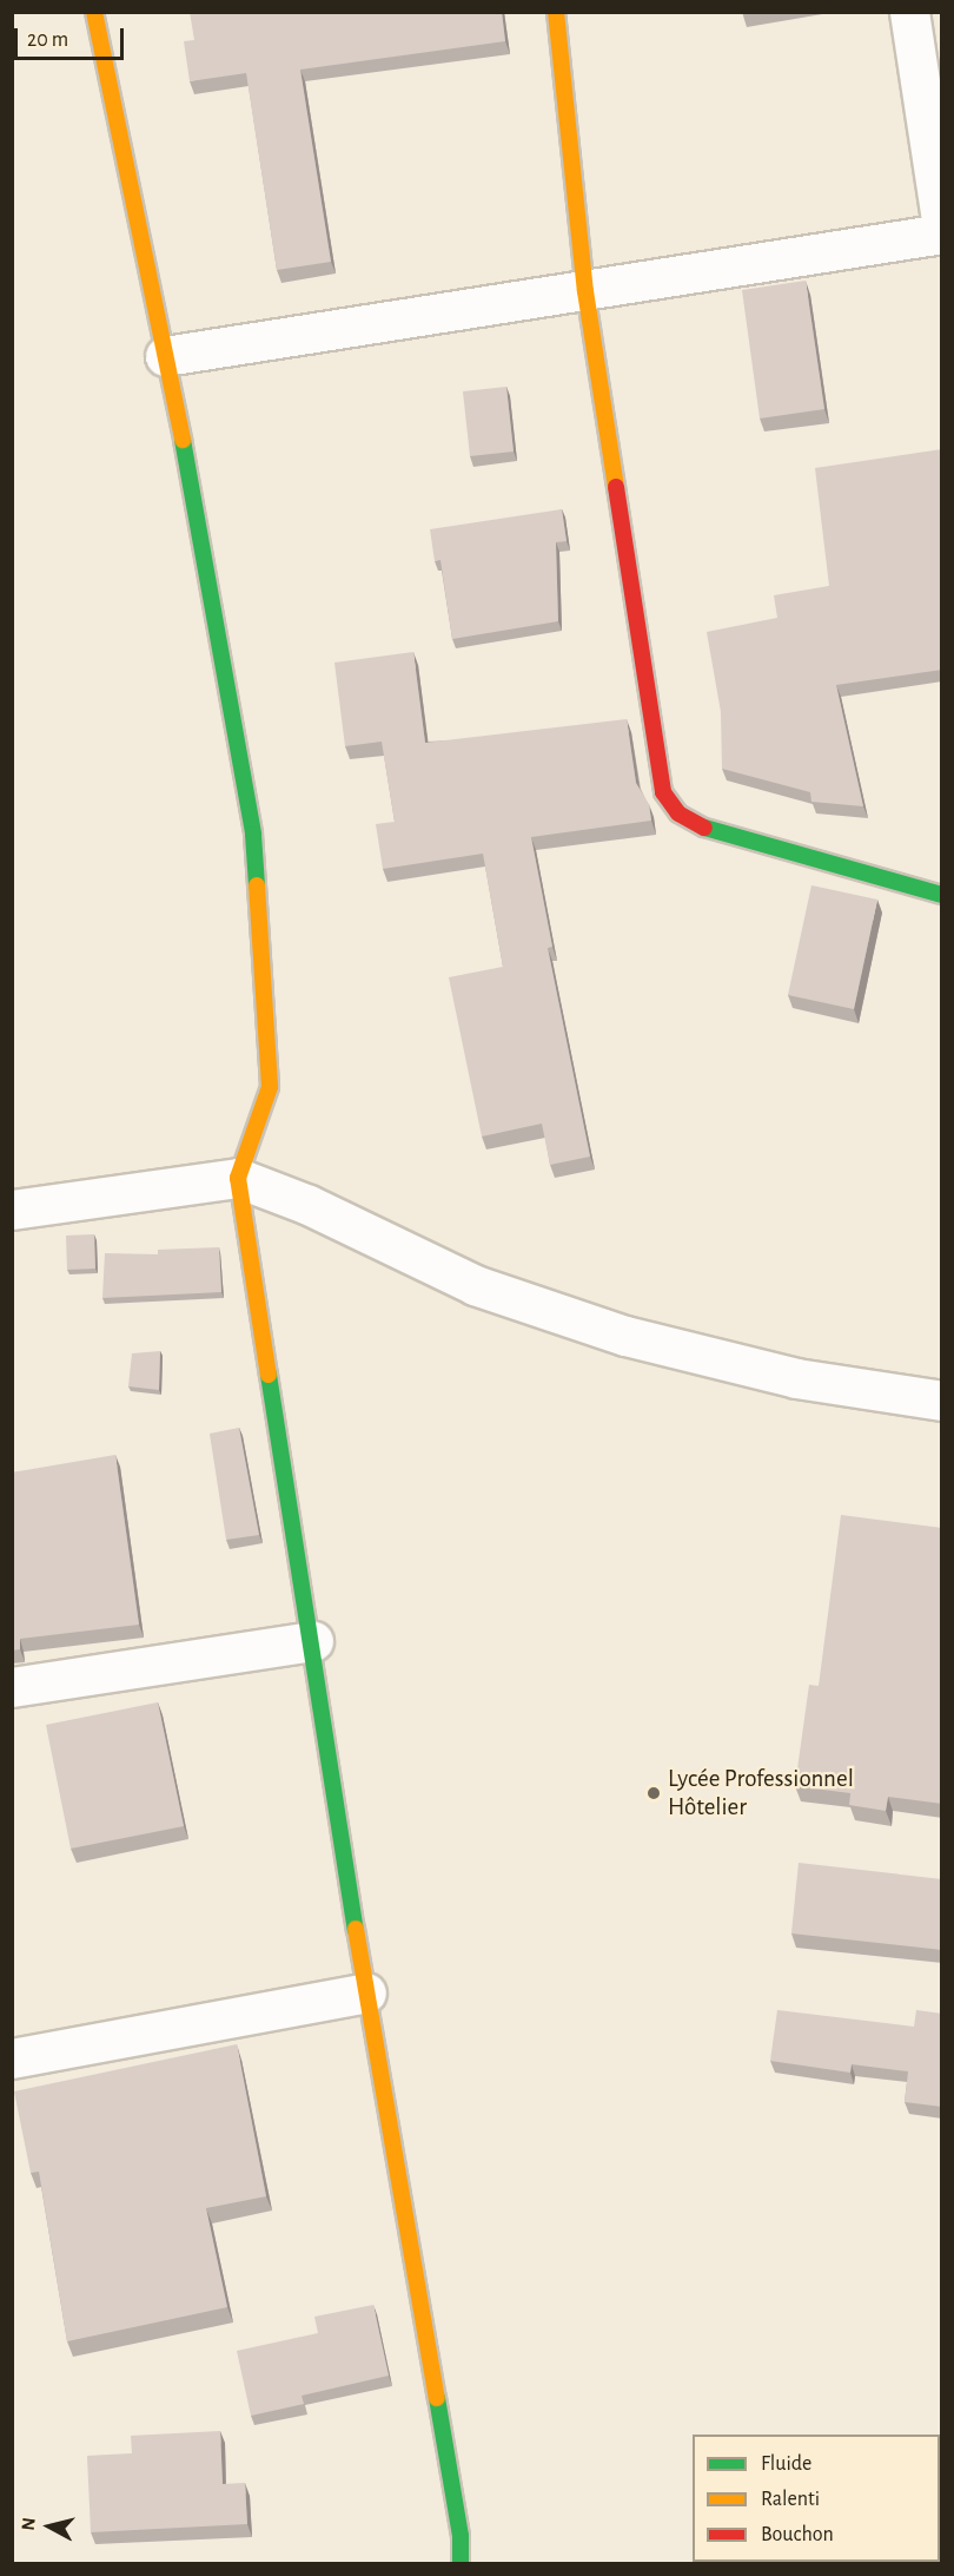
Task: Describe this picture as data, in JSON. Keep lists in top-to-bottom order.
{
  "places": ["Lycée Professionnel Hôtelier"],
  "legend": ["Fluide", "Ralenti", "Bouchon"],
  "scale_bar": "20 m",
  "north": "left"
}
